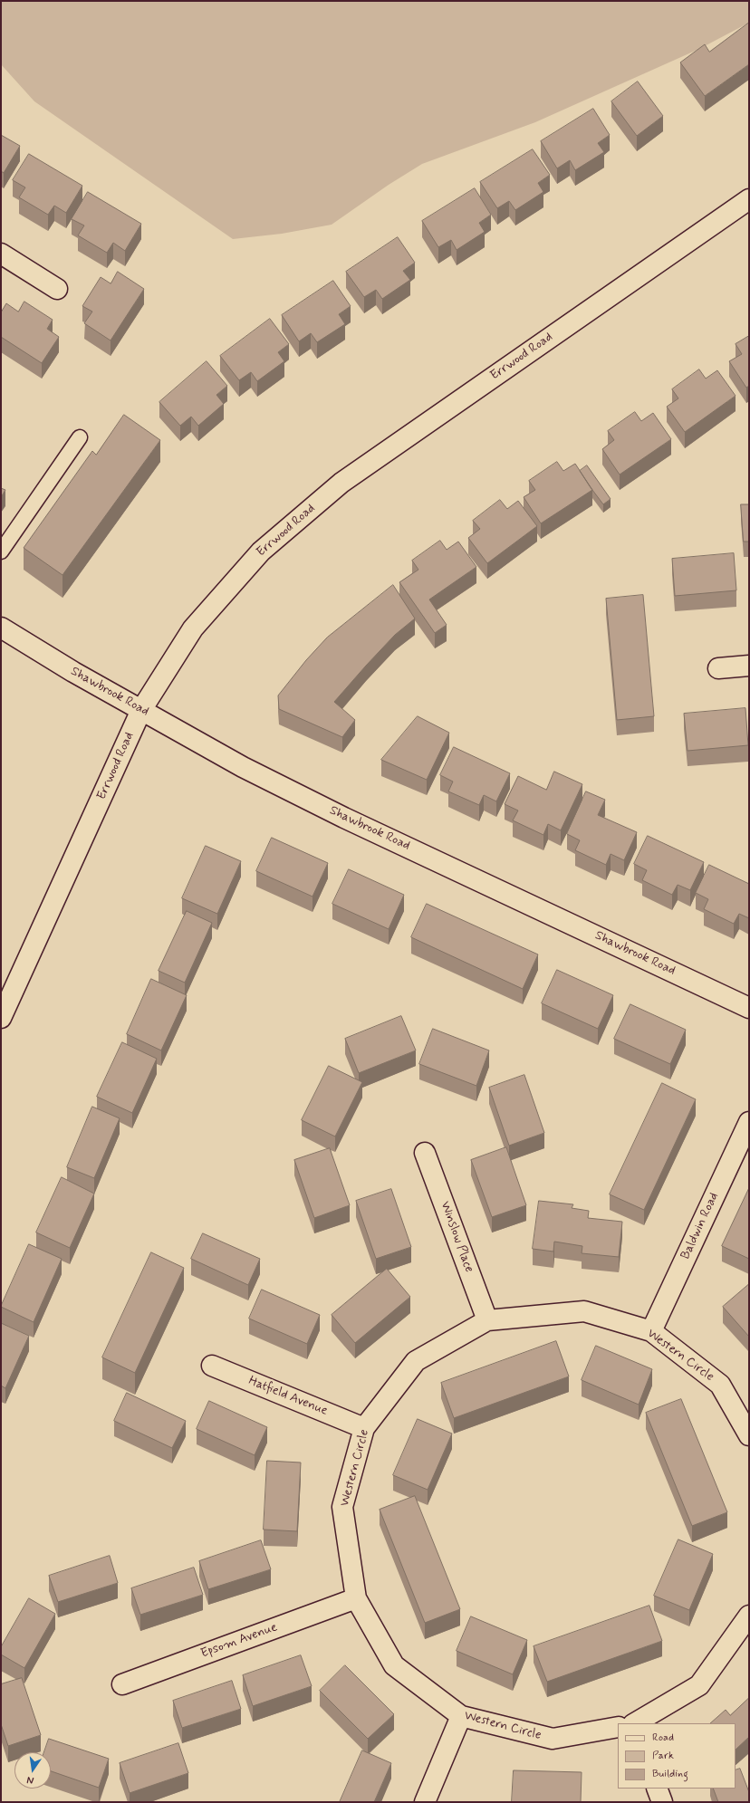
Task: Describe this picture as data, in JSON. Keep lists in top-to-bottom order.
{
  "streets": {
    "street": [
      "Errwood Road",
      "Shawbrook Road",
      "Baldwin Road",
      "Winslow Place",
      "Western Circle",
      "Hatfield Avenue",
      "Epsom Avenue"
    ]
  },
  "crossings": [
    ["Errwood Road", "Shawbrook Road"],
    ["Baldwin Road", "Western Circle"],
    ["Winslow Place", "Western Circle"],
    ["Western Circle", "Hatfield Avenue"],
    ["Western Circle", "Epsom Avenue"]
  ],
  "legend": ["Road", "Park", "Building"],
  "north": "bottom"
}
